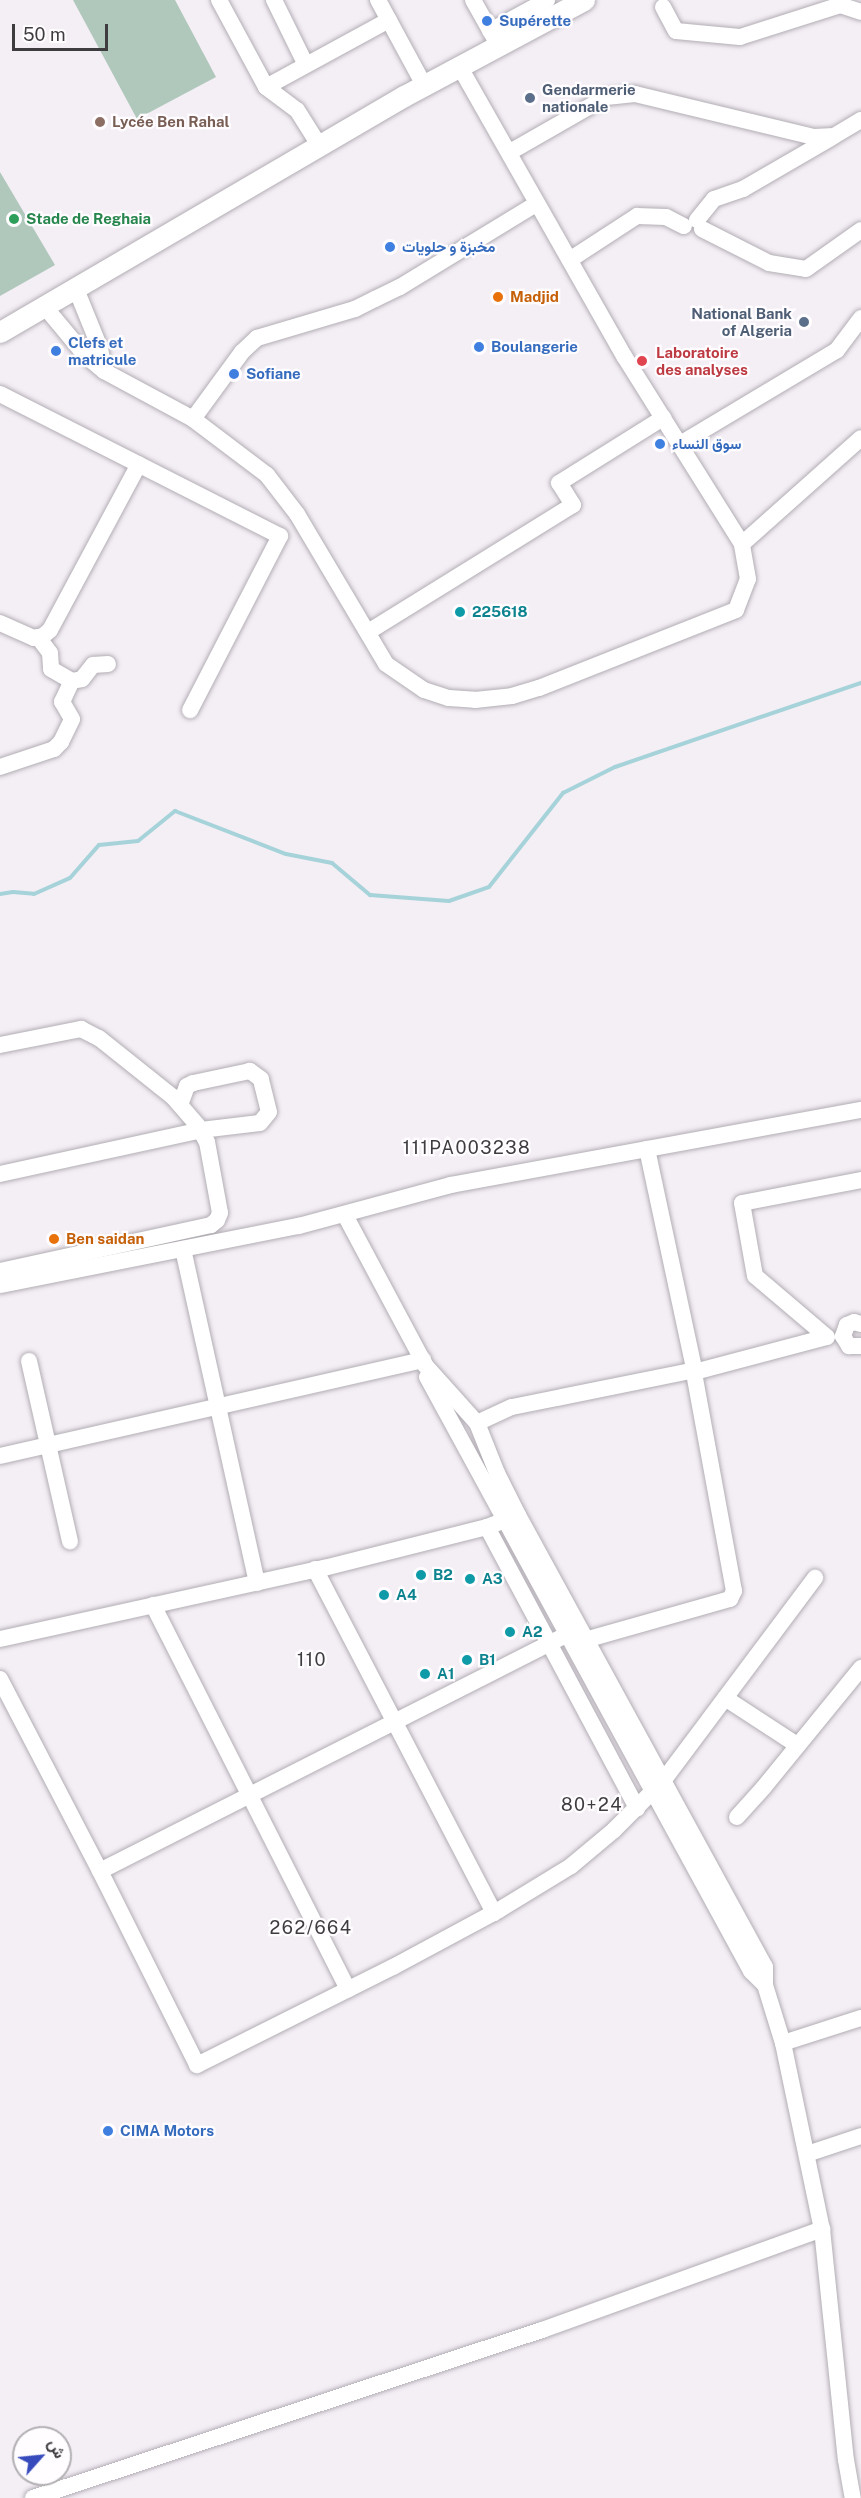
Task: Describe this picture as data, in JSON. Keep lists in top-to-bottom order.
{
  "districts": [
    "111PA003238",
    "110",
    "80+24",
    "262/664"
  ],
  "places": [
    "Supérette",
    "Gendarmerie nationale",
    "Lycée Ben Rahal",
    "Stade de Reghaia",
    "مخبزة و حلويات",
    "Madjid",
    "National Bank of Algeria",
    "Boulangerie",
    "Clefs et matricule",
    "Laboratoire des analyses",
    "Sofiane",
    "سوق النساء",
    "225618",
    "Ben saidan",
    "B2",
    "A3",
    "A4",
    "A2",
    "B1",
    "A1",
    "CIMA Motors"
  ],
  "scale_bar": "50 m",
  "north": "top right"
}
